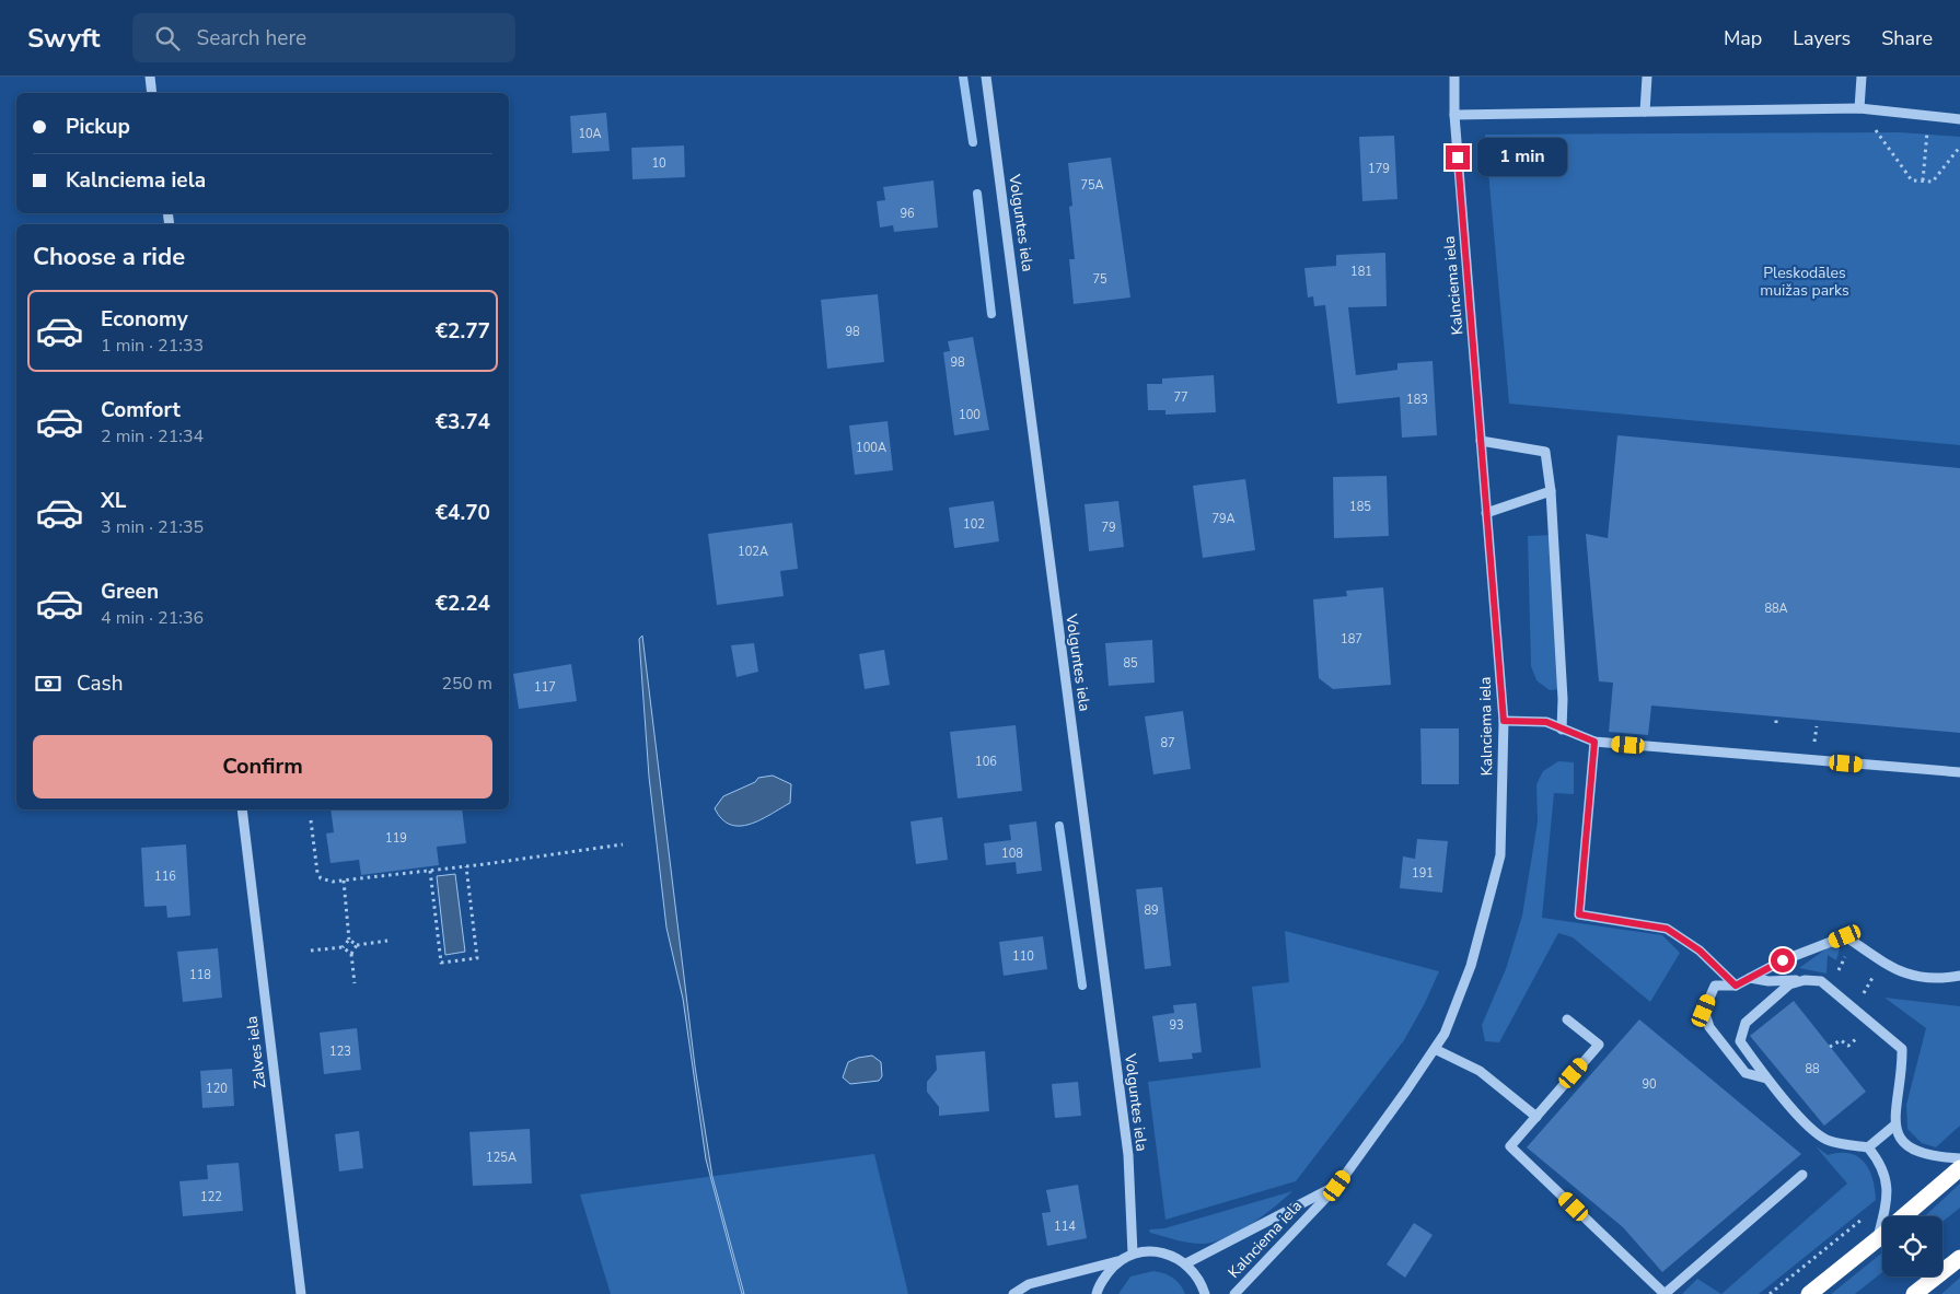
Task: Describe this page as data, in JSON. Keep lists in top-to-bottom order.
{
  "streets": {
    "street": ["Volguntes iela", "Kalnciema iela", "Zalves iela"]
  },
  "parks": ["Pleskodāles muižas parks"],
  "house_numbers": [
    "10A",
    "10",
    "179",
    "75A",
    "96",
    "181",
    "75",
    "98",
    "98",
    "77",
    "183",
    "100",
    "100A",
    "185",
    "79A",
    "102",
    "79",
    "102A",
    "88A",
    "187",
    "85",
    "117",
    "87",
    "106",
    "119",
    "108",
    "191",
    "116",
    "89",
    "110",
    "118",
    "93",
    "123",
    "88",
    "90",
    "120",
    "125A",
    "122",
    "114"
  ],
  "page": {
    "header": "Swyft",
    "search": "Search here",
    "nav": ["Map", "Layers", "Share"],
    "banner": ["Pickup", "Kalnciema iela"],
    "bubble": "1 min",
    "heading": "Choose a ride",
    "list": [
      {
        "name": "Economy",
        "note": "1 min · 21:33",
        "value": "€2.77"
      },
      {
        "name": "Comfort",
        "note": "2 min · 21:34",
        "value": "€3.74"
      },
      {
        "name": "XL",
        "note": "3 min · 21:35",
        "value": "€4.70"
      },
      {
        "name": "Green",
        "note": "4 min · 21:36",
        "value": "€2.24"
      }
    ],
    "pay": ["Cash", "250 m"],
    "buttons": "Confirm"
  }
}
